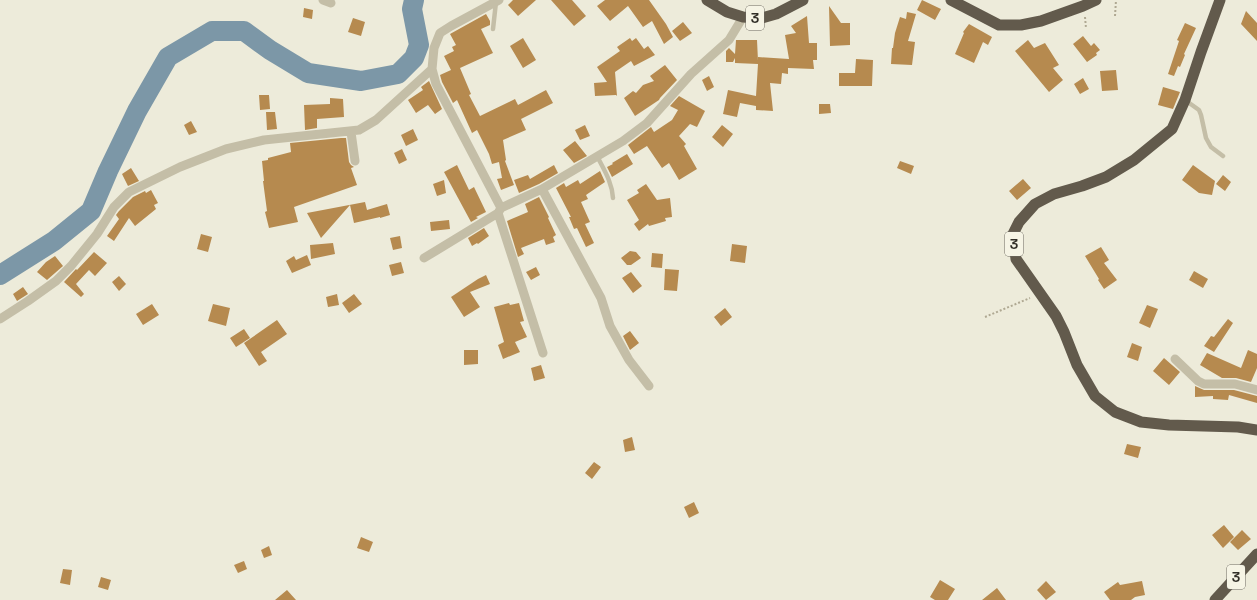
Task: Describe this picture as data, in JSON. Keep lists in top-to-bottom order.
{
  "streets": {
    "highway": ["3"]
  }
}
